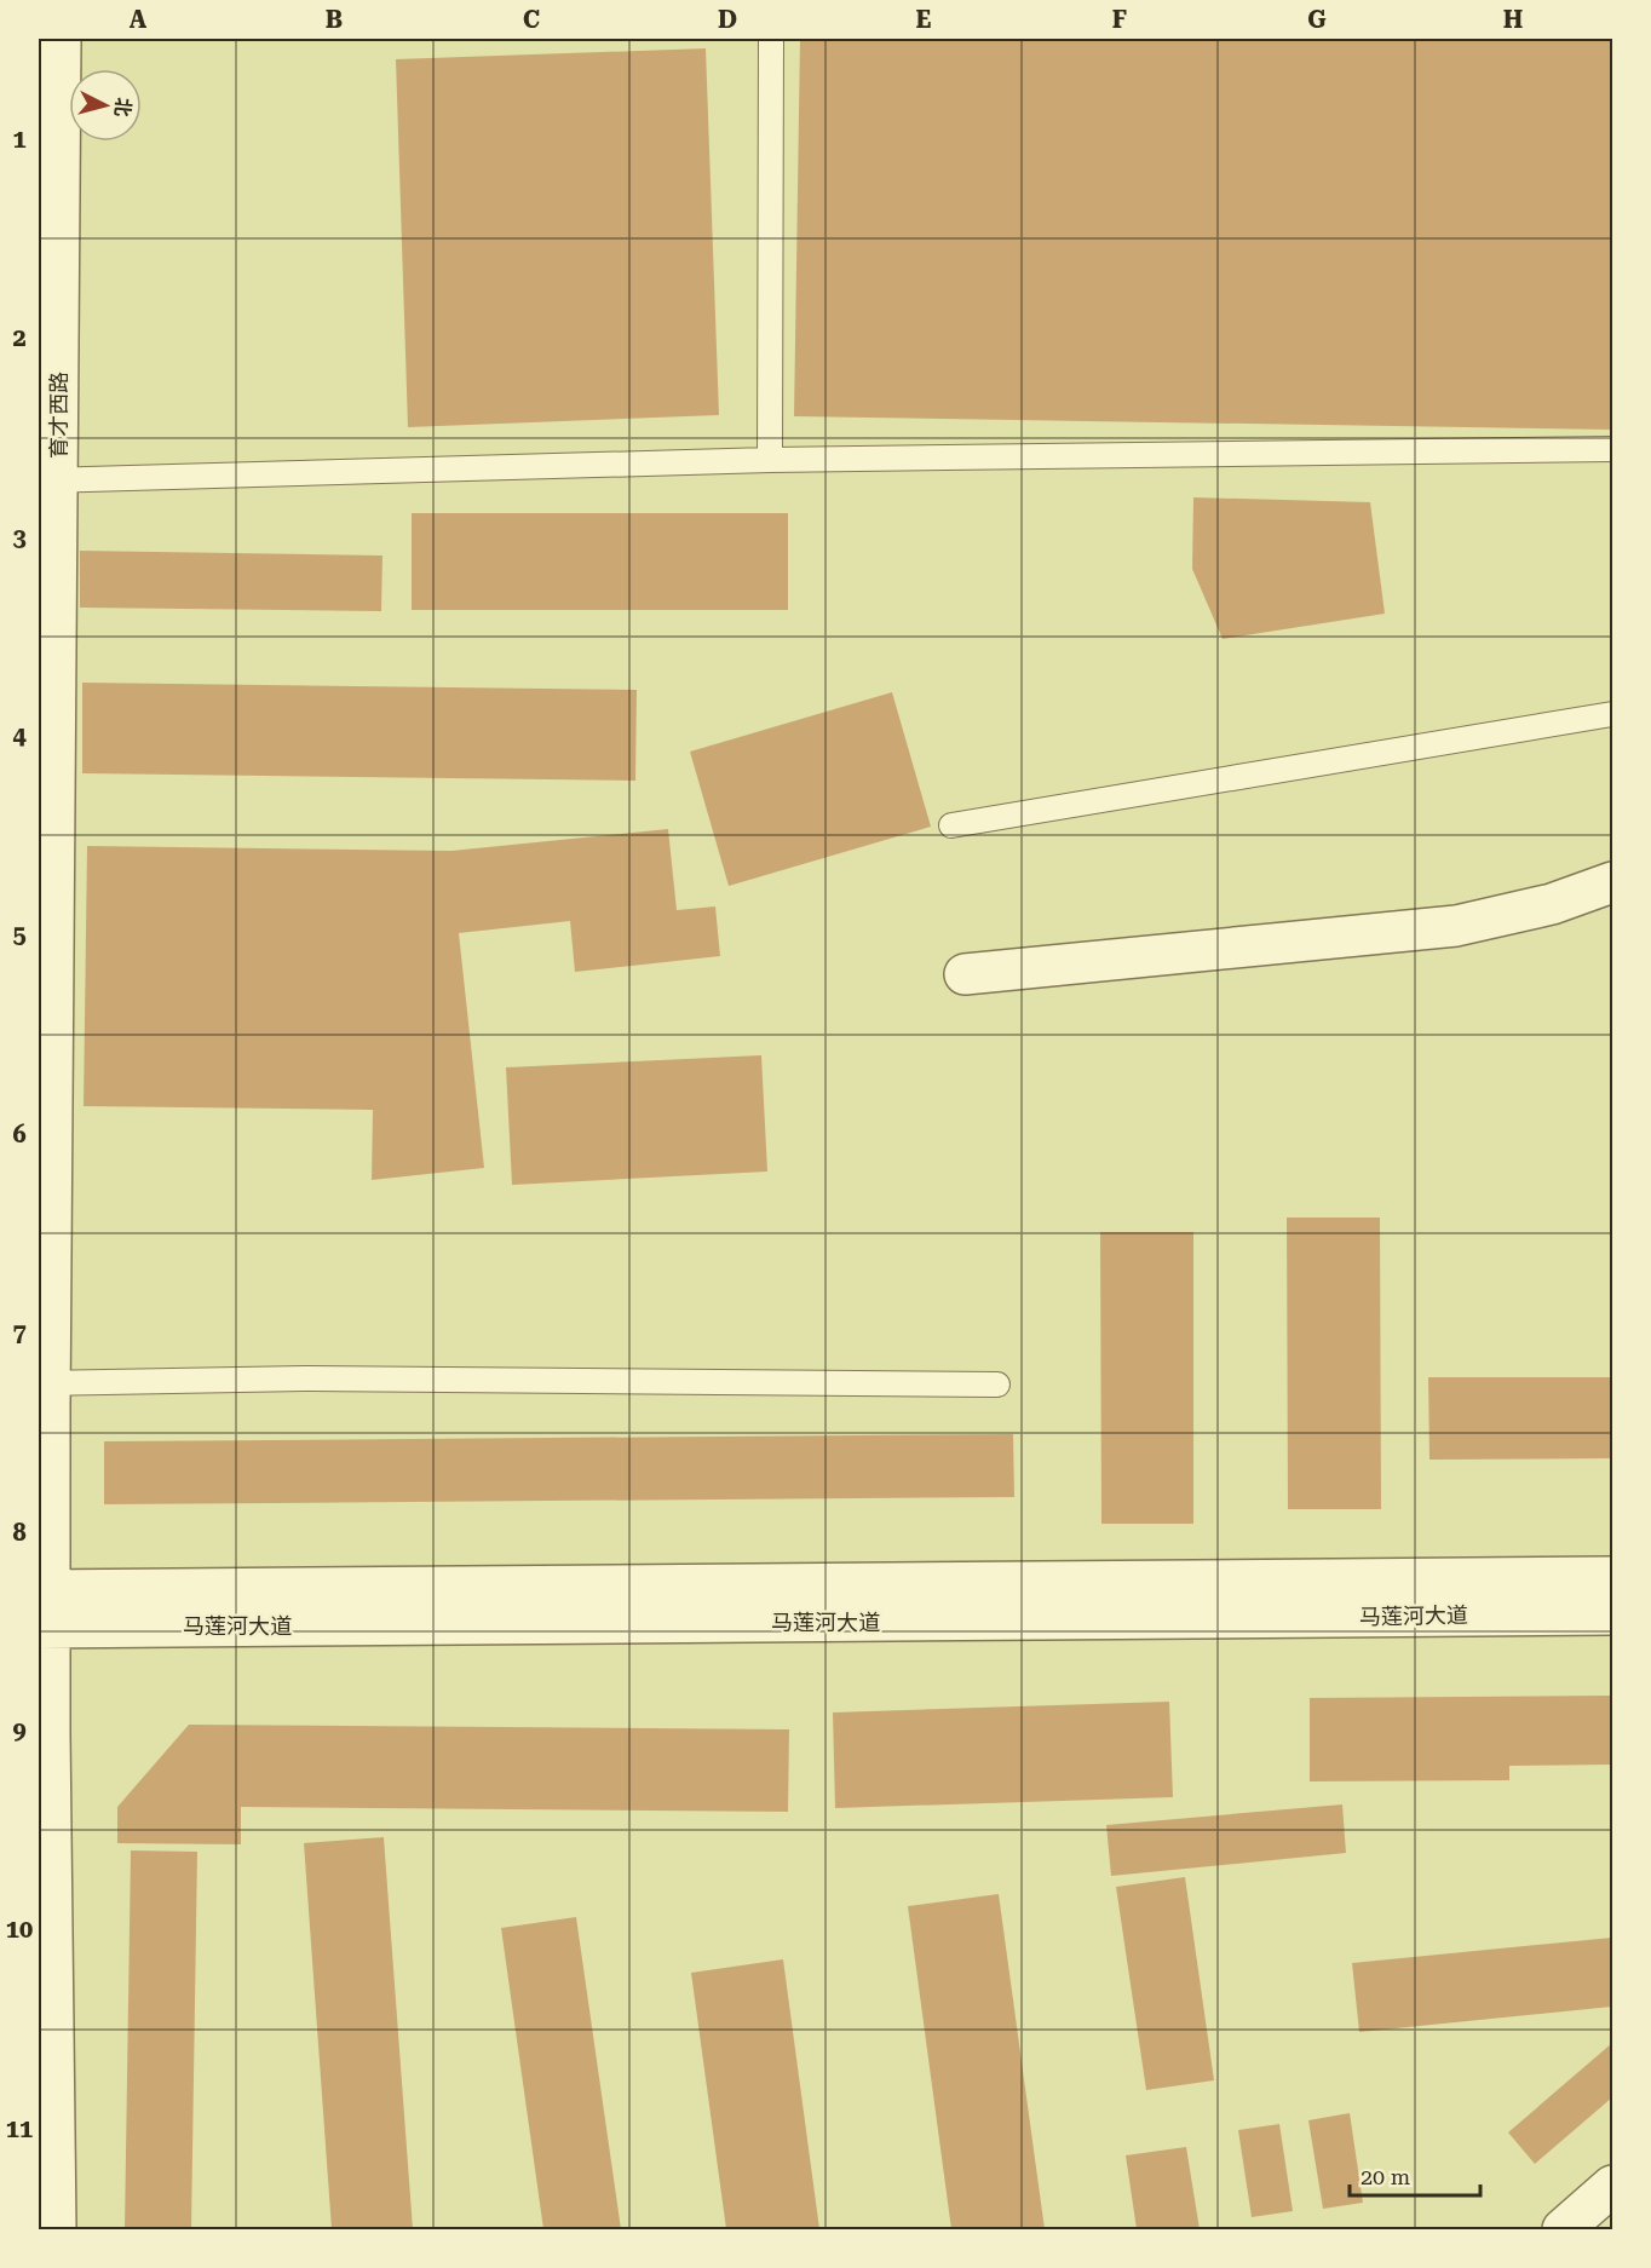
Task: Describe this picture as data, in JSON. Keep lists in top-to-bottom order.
{
  "streets": {
    "street": ["育才西路", "马莲河大道"]
  },
  "crossings": [
    ["育才西路", "马莲河大道"]
  ],
  "scale_bar": "20 m",
  "north": "right",
  "grid": {
    "columns": [
      "A",
      "B",
      "C",
      "D",
      "E",
      "F",
      "G",
      "H"
    ],
    "rows": [
      "1",
      "2",
      "3",
      "4",
      "5",
      "6",
      "7",
      "8",
      "9",
      "10",
      "11"
    ]
  }
}
